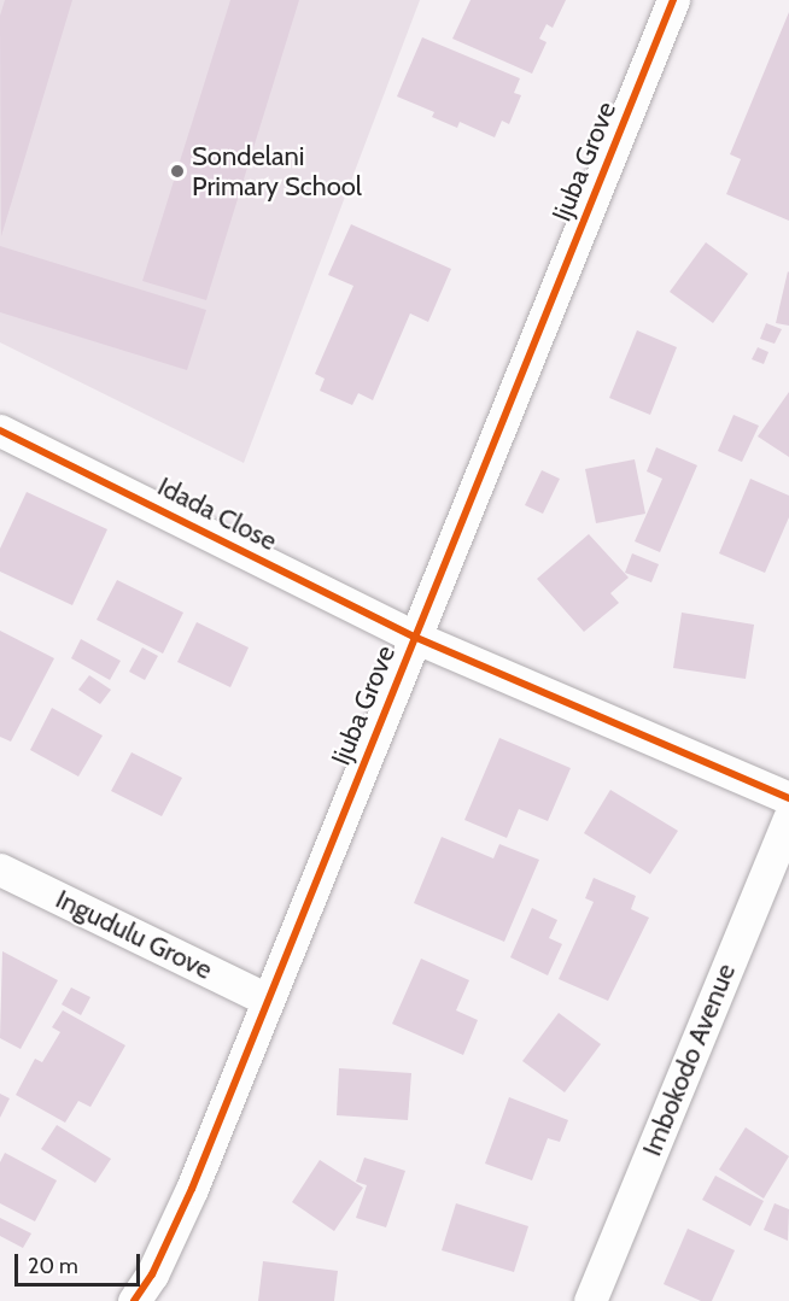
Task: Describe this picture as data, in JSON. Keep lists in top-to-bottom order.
{
  "streets": {
    "street": [
      "Ijuba Grove",
      "Idada Close",
      "Ingudulu Grove",
      "Imbokodo Avenue"
    ]
  },
  "crossings": [
    ["Ijuba Grove", "Idada Close"],
    ["Ijuba Grove", "Ingudulu Grove"]
  ],
  "places": ["Sondelani Primary School"],
  "scale_bar": "20 m"
}
